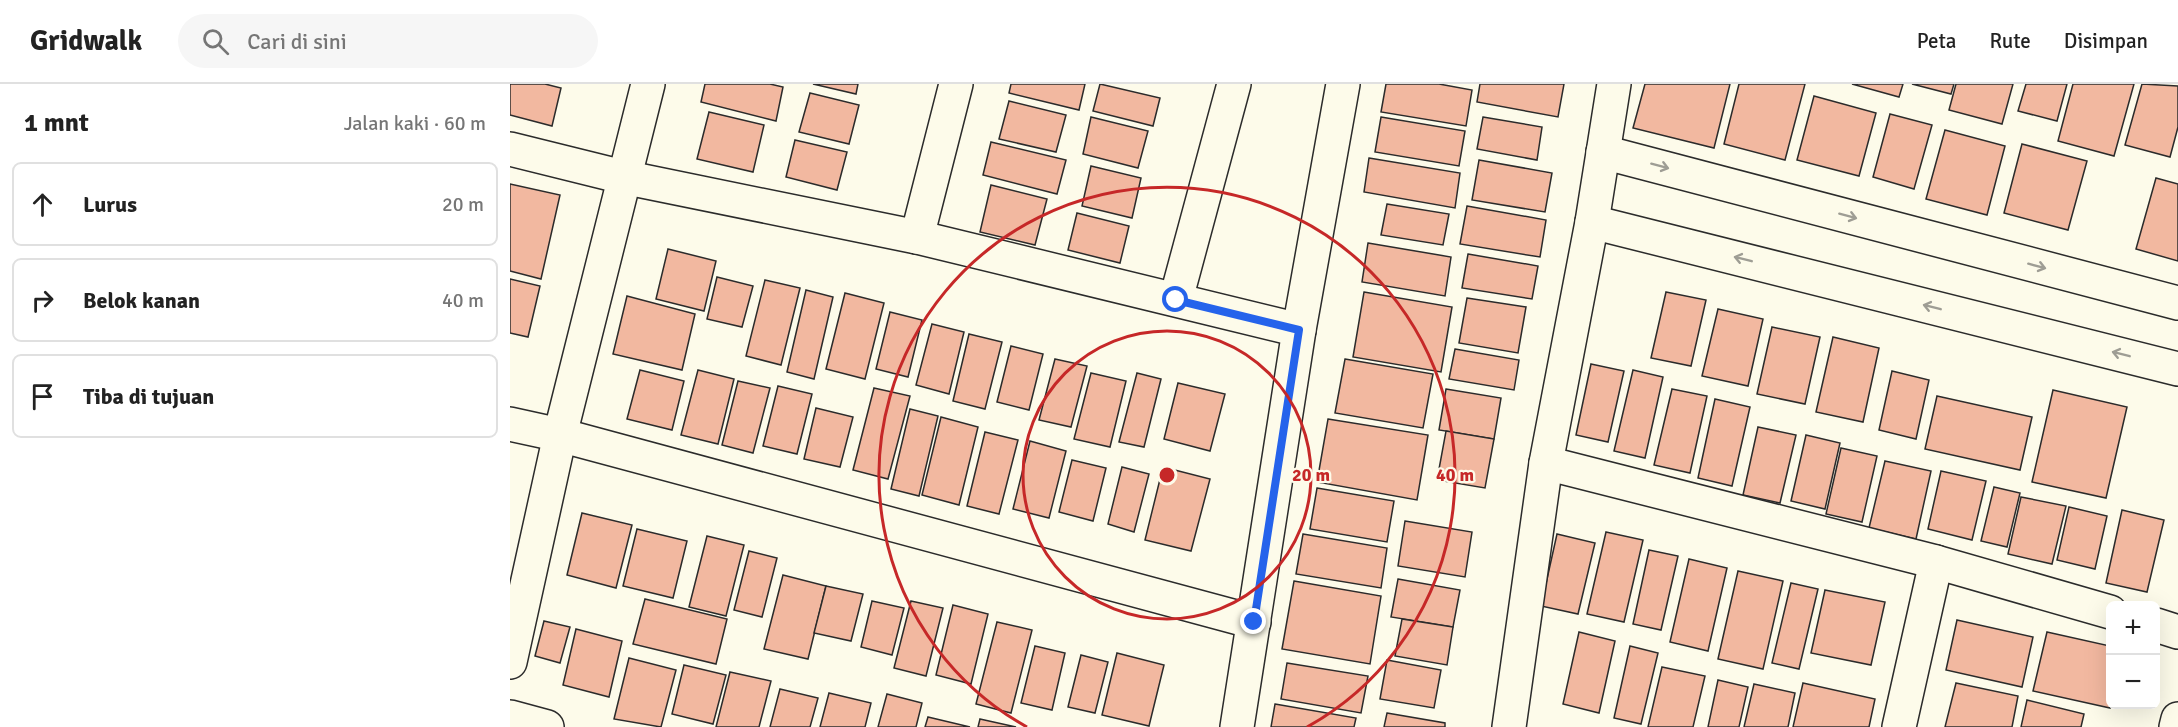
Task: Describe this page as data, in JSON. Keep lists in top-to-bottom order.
{
  "page": {
    "header": "Gridwalk",
    "search": "Cari di sini",
    "nav": ["Peta", "Rute", "Disimpan"],
    "heading": ["1 mnt", "Jalan kaki · 60 m"],
    "list": [
      ["Lurus", "20 m"],
      ["Belok kanan", "40 m"],
      "Tiba di tujuan"
    ],
    "map_buttons": ["+", "−"]
  },
  "rings": ["20 m", "40 m"]
}
